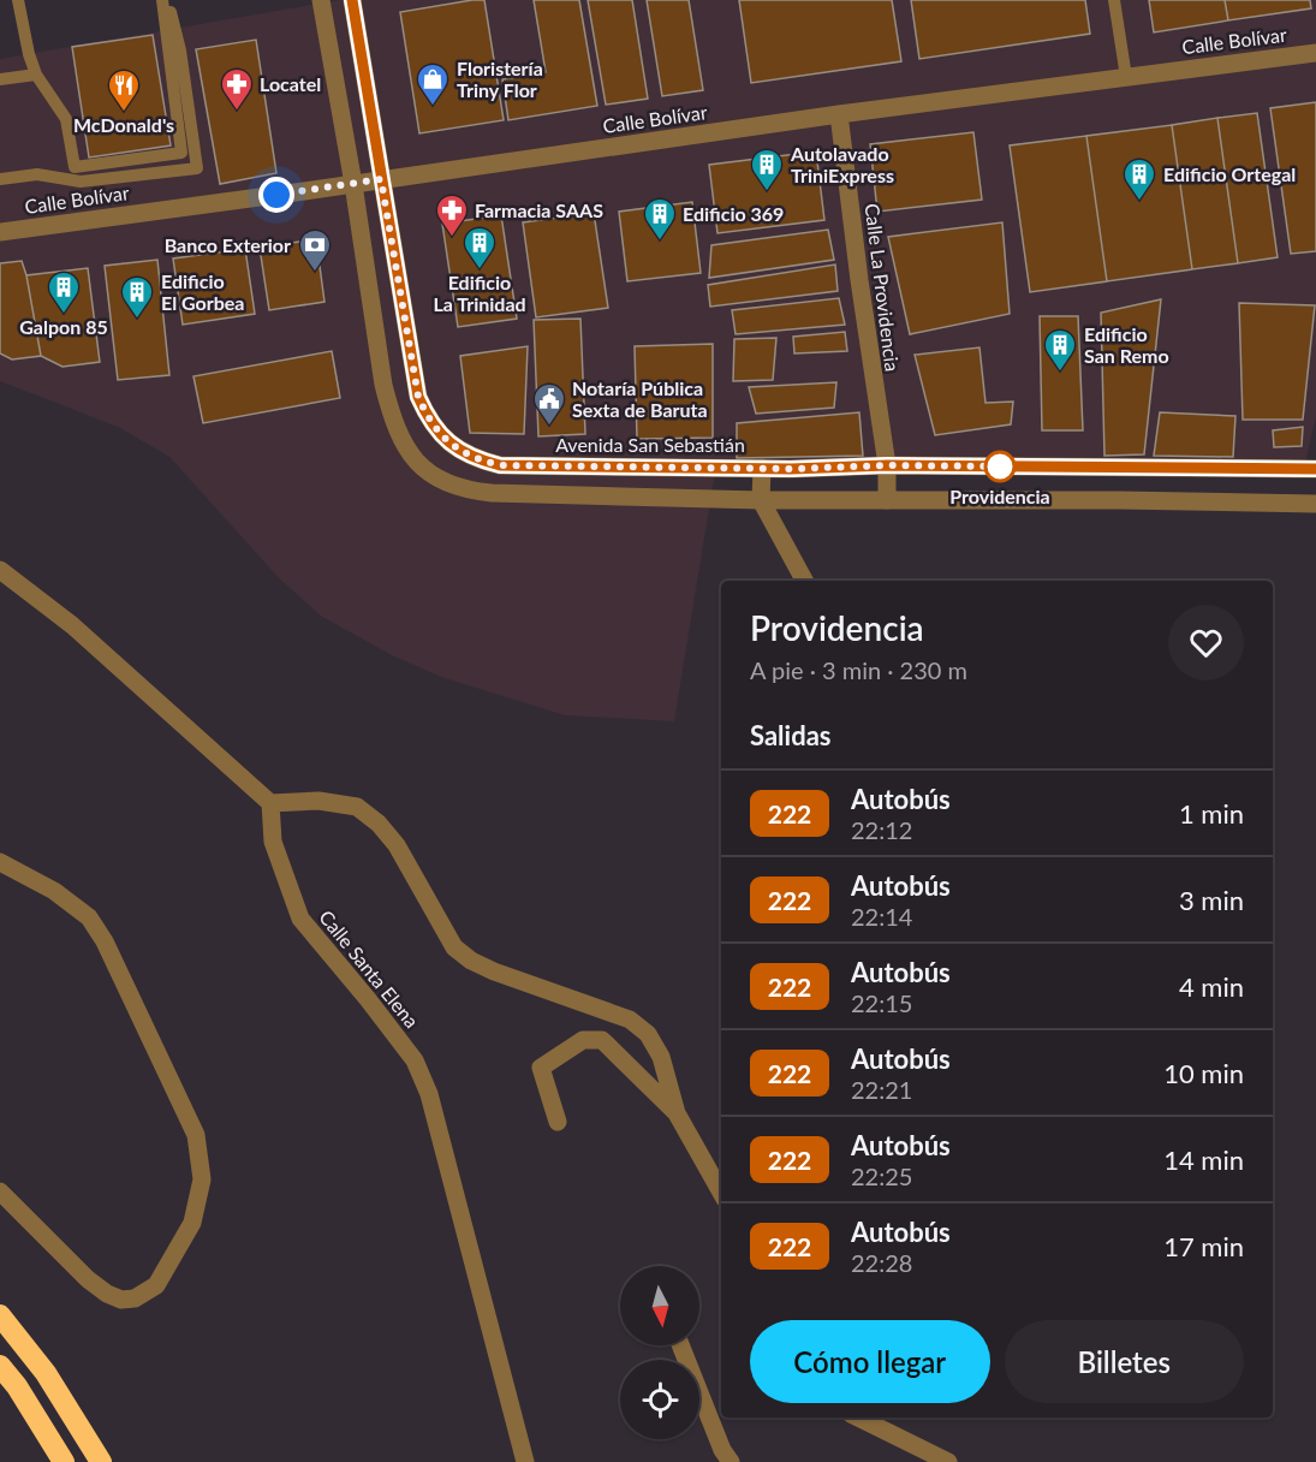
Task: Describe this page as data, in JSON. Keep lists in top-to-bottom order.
{
  "streets": {
    "street": [
      "Calle Bolívar",
      "Calle La Providencia",
      "Avenida San Sebastián",
      "Calle Santa Elena"
    ]
  },
  "crossings": [
    ["Calle Bolívar", "Calle La Providencia"],
    ["Calle Bolívar", "Avenida San Sebastián"],
    ["Calle La Providencia", "Avenida San Sebastián"]
  ],
  "places": {
    "shop": ["Floristería Triny Flor"],
    "pharmacy": ["Locatel", "Farmacia SAAS"],
    "restaurant": ["McDonald's"],
    "building": [
      "Autolavado TriniExpress",
      "Edificio Ortegal",
      "Edificio 369",
      "Edificio La Trinidad",
      "Galpon 85",
      "Edificio El Gorbea",
      "Edificio San Remo"
    ],
    "bank": ["Banco Exterior"],
    "public building": ["Notaría Pública Sexta de Baruta"],
    "other": ["Providencia"]
  },
  "lines": ["bus line 222"],
  "north": "bottom",
  "page": {
    "heading": [
      ["Providencia", "A pie · 3 min · 230 m"],
      "Salidas"
    ],
    "list": [
      {
        "mark": "222",
        "name": "Autobús",
        "note": "22:12",
        "value": "1 min"
      },
      {
        "mark": "222",
        "name": "Autobús",
        "note": "22:14",
        "value": "3 min"
      },
      {
        "mark": "222",
        "name": "Autobús",
        "note": "22:15",
        "value": "4 min"
      },
      {
        "mark": "222",
        "name": "Autobús",
        "note": "22:21",
        "value": "10 min"
      },
      {
        "mark": "222",
        "name": "Autobús",
        "note": "22:25",
        "value": "14 min"
      },
      {
        "mark": "222",
        "name": "Autobús",
        "note": "22:28",
        "value": "17 min"
      }
    ],
    "buttons": ["Cómo llegar", "Billetes"]
  }
}
